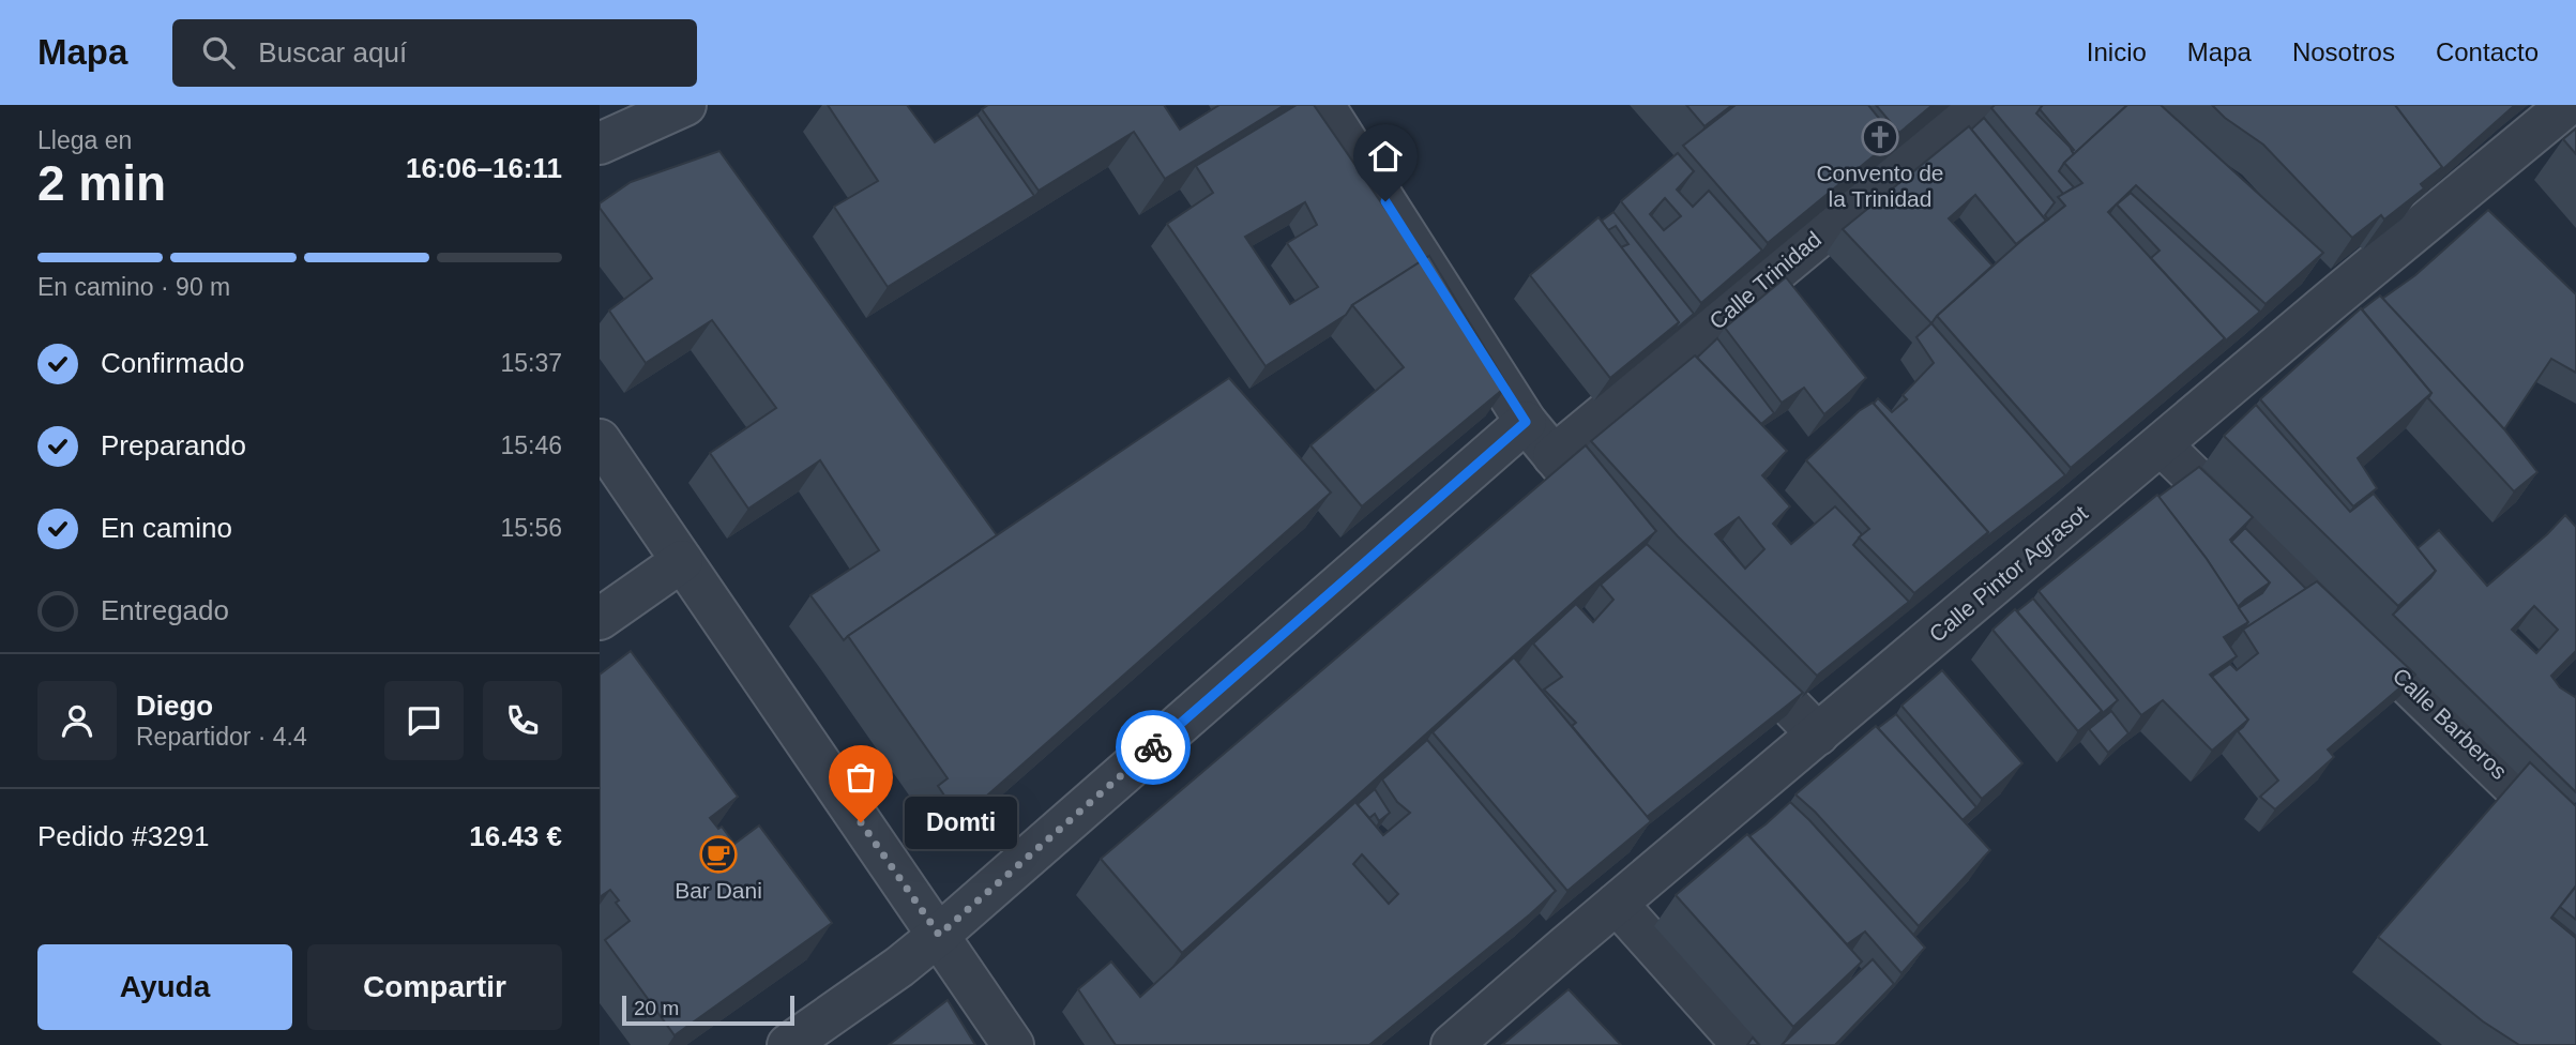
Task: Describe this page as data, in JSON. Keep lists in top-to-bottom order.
{
  "streets": {
    "street": ["Calle Trinidad", "Calle Pintor Agrasot", "Calle Barberos"]
  },
  "crossings": [
    ["Calle Pintor Agrasot", "Calle Barberos"]
  ],
  "places": {
    "church": ["Convento de la Trinidad"],
    "other": ["Domti"],
    "cafe": ["Bar Dani"]
  },
  "scale_bar": "20 m",
  "page": {
    "header": "Mapa",
    "search": "Buscar aquí",
    "nav": [
      "Inicio",
      "Mapa",
      "Nosotros",
      "Contacto"
    ],
    "heading": ["2 min", "Llega en", "16:06–16:11"],
    "panel": [
      "Diego",
      "Repartidor · 4.4",
      "Pedido #3291",
      "16.43 €"
    ],
    "bar": "En camino · 90 m",
    "list": [
      ["Confirmado", "15:37"],
      ["Preparando", "15:46"],
      ["En camino", "15:56"],
      "Entregado"
    ],
    "bubble": "Domti",
    "buttons": ["Ayuda", "Compartir"],
    "scale": "20 m"
  }
}
